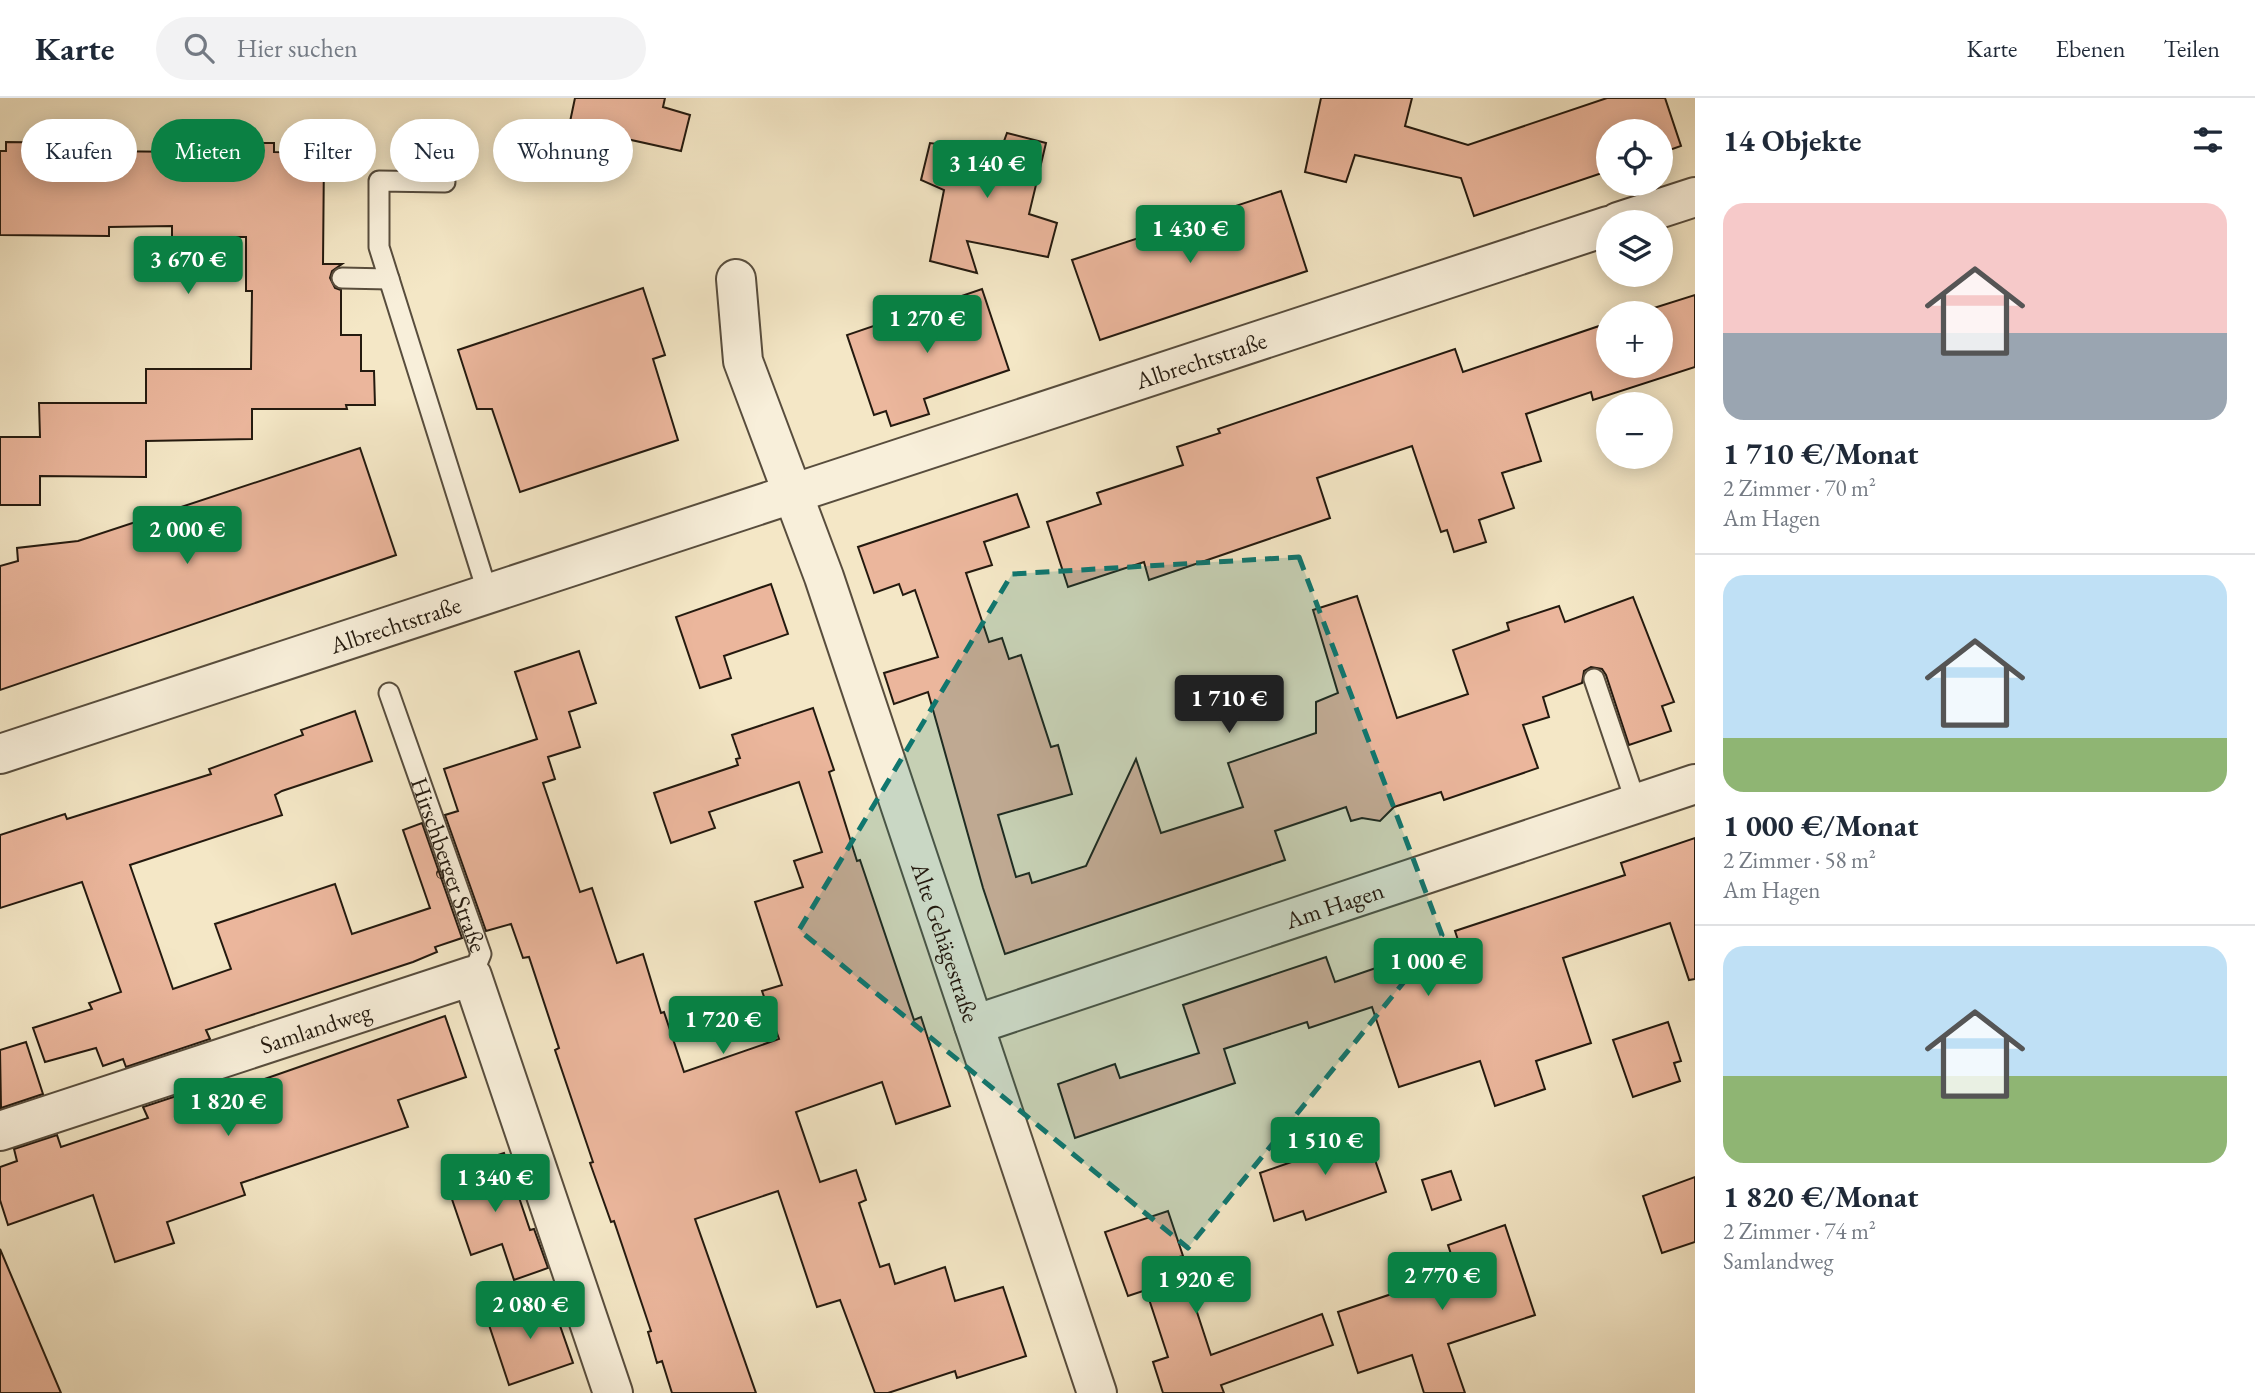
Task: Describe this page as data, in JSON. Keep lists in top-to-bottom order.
{
  "streets": {
    "street": [
      "Albrechtstraße",
      "Hirschberger Straße",
      "Am Hagen",
      "Alte Gehägestraße",
      "Samlandweg"
    ]
  },
  "crossings": [
    ["Albrechtstraße", "Alte Gehägestraße"],
    ["Hirschberger Straße", "Samlandweg"],
    ["Am Hagen", "Alte Gehägestraße"]
  ],
  "page": {
    "header": "Karte",
    "search": "Hier suchen",
    "nav": ["Karte", "Ebenen", "Teilen"],
    "heading": "14 Objekte",
    "map_buttons": ["+", "−"],
    "chip": [
      "Kaufen",
      "Mieten",
      "Filter",
      "Neu",
      "Wohnung"
    ],
    "price": [
      "3 140 €",
      "1 430 €",
      "3 670 €",
      "1 270 €",
      "2 000 €",
      "1 710 €",
      "1 000 €",
      "1 720 €",
      "1 820 €",
      "1 510 €",
      "1 340 €",
      "2 770 €",
      "1 920 €",
      "2 080 €"
    ],
    "list": [
      {
        "name": "1 710 €/Monat",
        "note": "2 Zimmer · 70 m² · Am Hagen"
      },
      {
        "name": "1 000 €/Monat",
        "note": "2 Zimmer · 58 m² · Am Hagen"
      },
      {
        "name": "1 820 €/Monat",
        "note": "2 Zimmer · 74 m² · Samlandweg"
      }
    ]
  }
}
